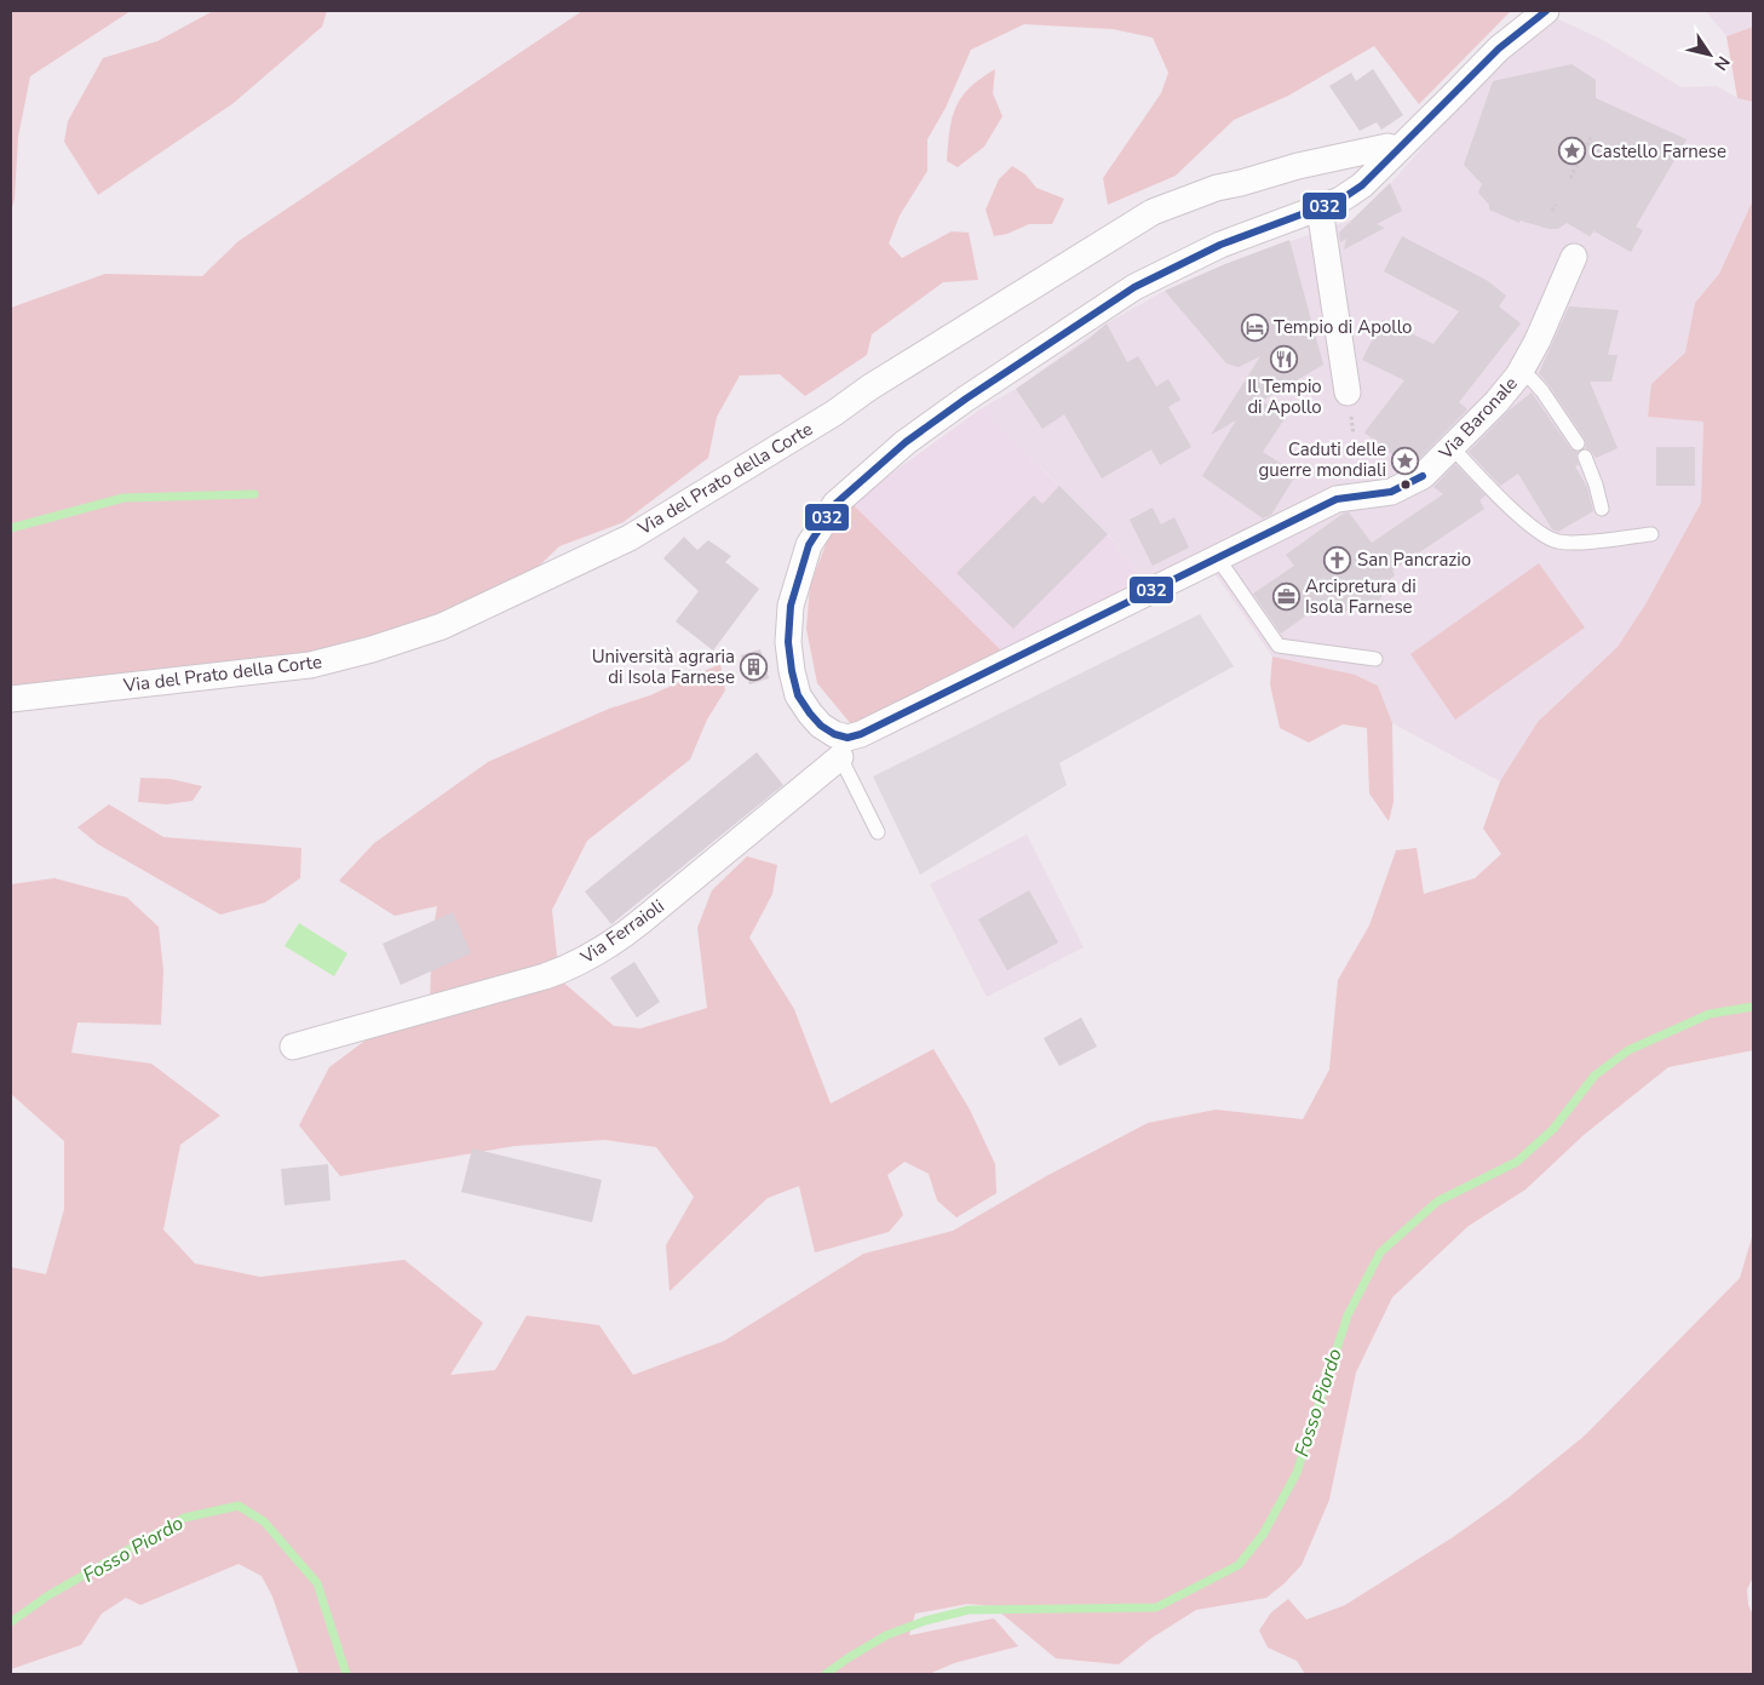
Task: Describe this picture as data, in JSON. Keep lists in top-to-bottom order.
{
  "streets": {
    "street": ["Via Baronale", "Via del Prato della Corte", "Via Ferraioli"]
  },
  "crossings": [
    ["Via Baronale", "Via Ferraioli"]
  ],
  "water": ["Fosso Piordo"],
  "places": {
    "place": ["Castello Farnese", "Caduti delle guerre mondiali"],
    "hotel": ["Tempio di Apollo"],
    "restaurant": ["Il Tempio di Apollo"],
    "church": ["San Pancrazio"],
    "office": ["Arcipretura di Isola Farnese"],
    "building": ["Università agraria di Isola Farnese"]
  },
  "lines": ["transit line 032"],
  "north": "bottom right"
}
